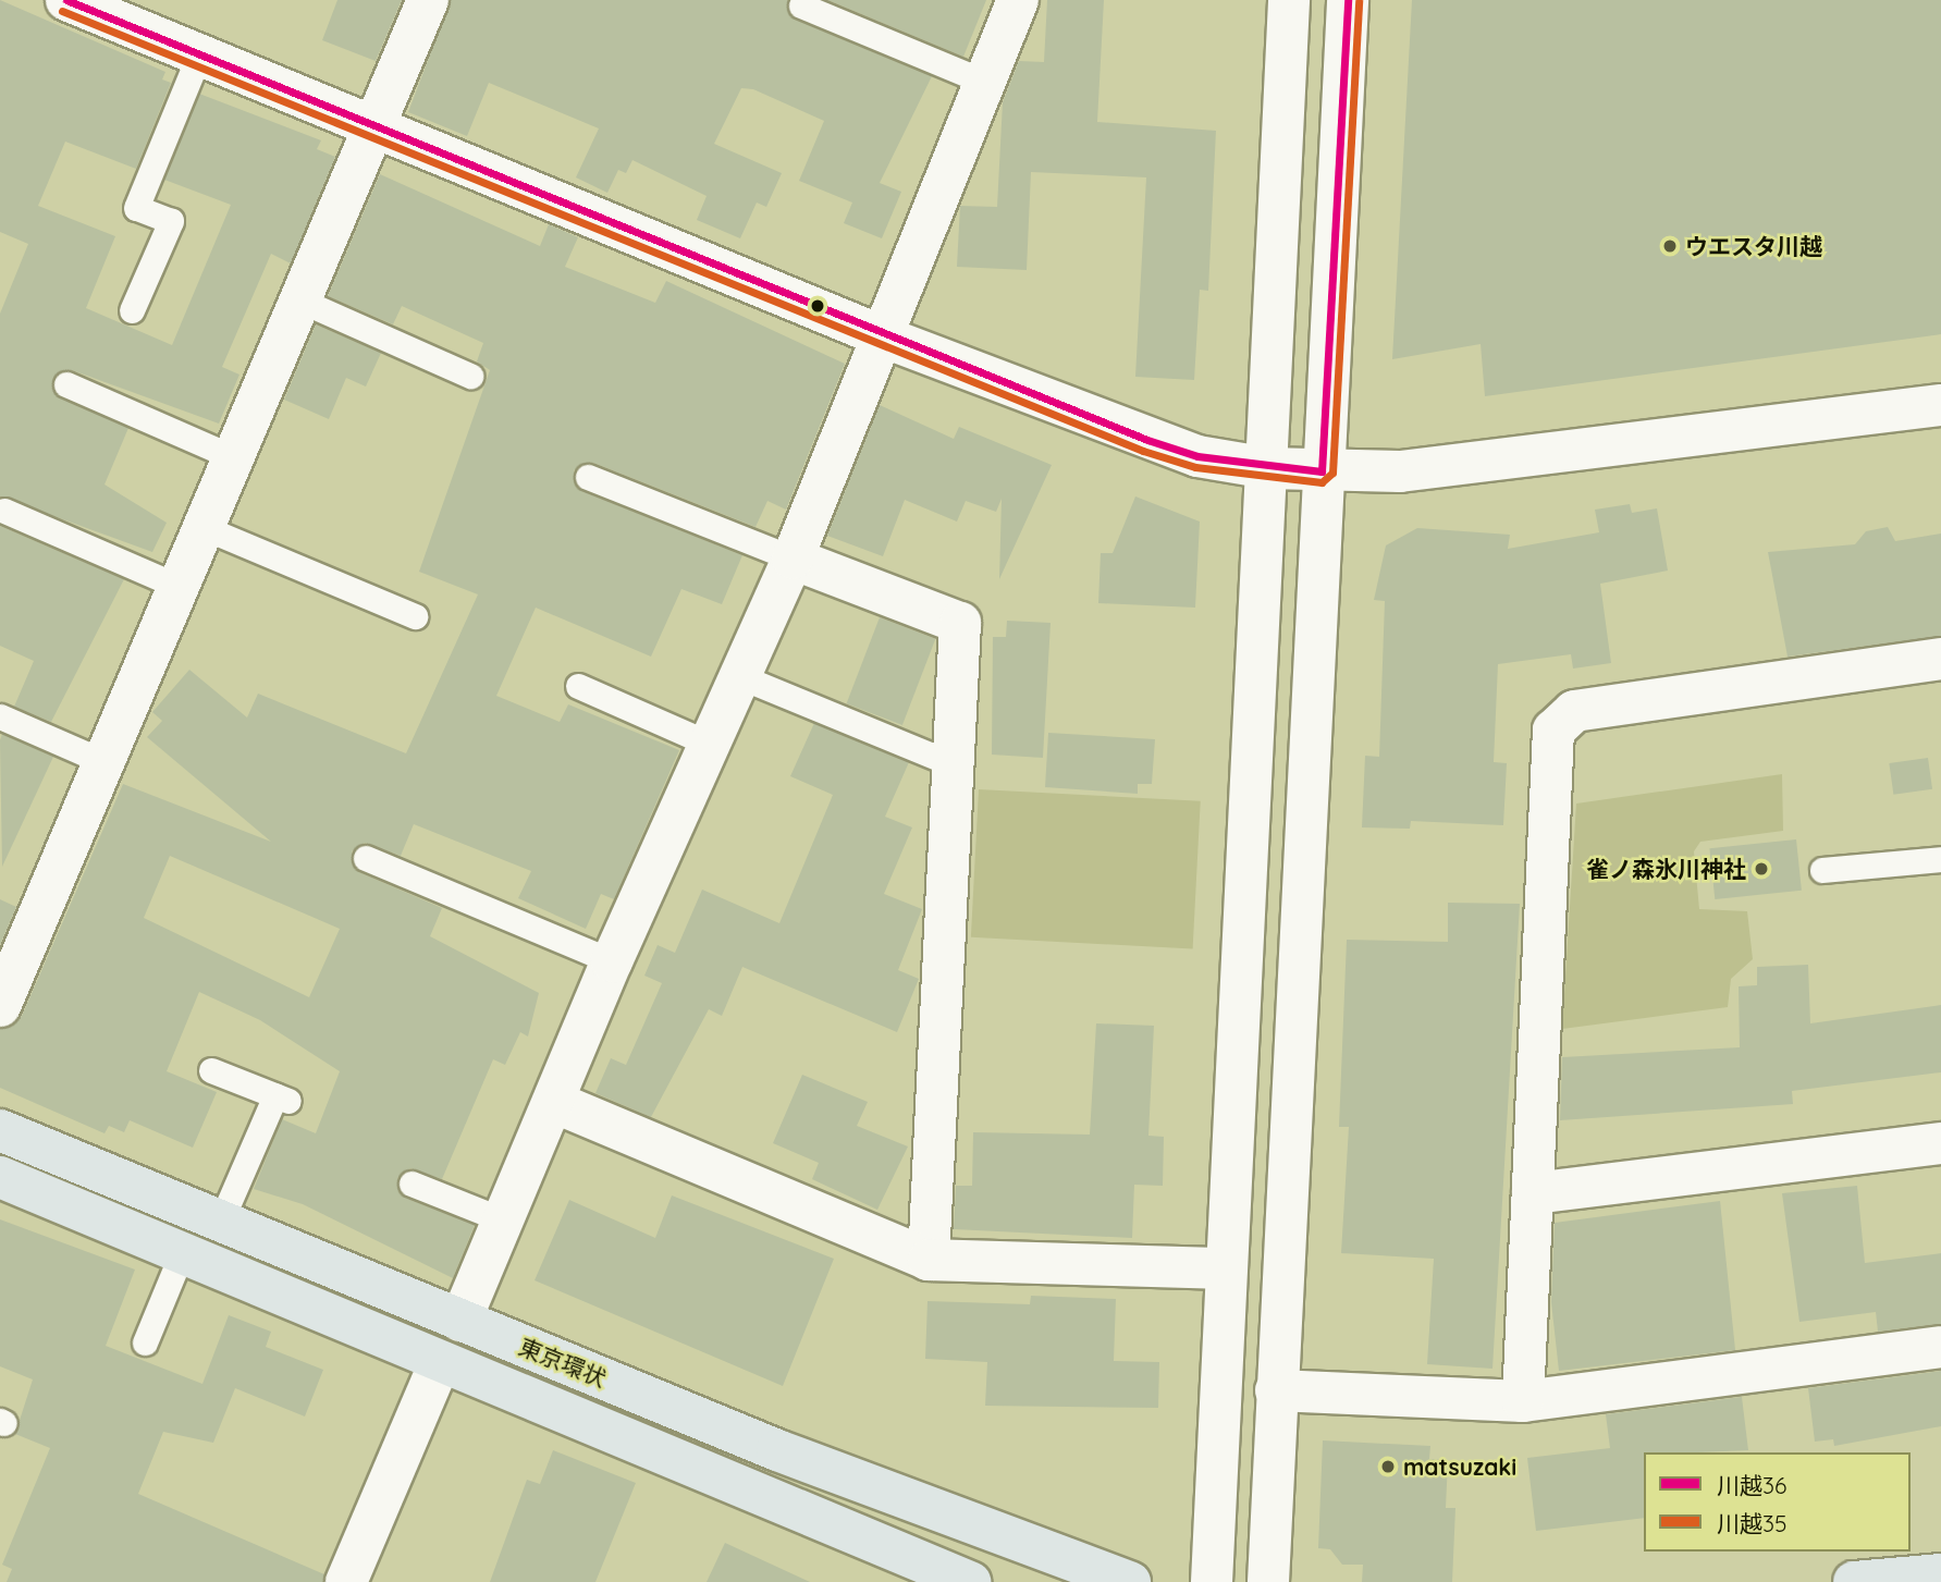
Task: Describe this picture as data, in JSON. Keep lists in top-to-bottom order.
{
  "streets": {
    "highway": ["東京環状"]
  },
  "places": ["ウエスタ川越", "雀ノ森氷川神社", "matsuzaki"],
  "lines": ["transit line 川越36", "transit line 川越35"],
  "legend": ["川越36", "川越35"]
}
